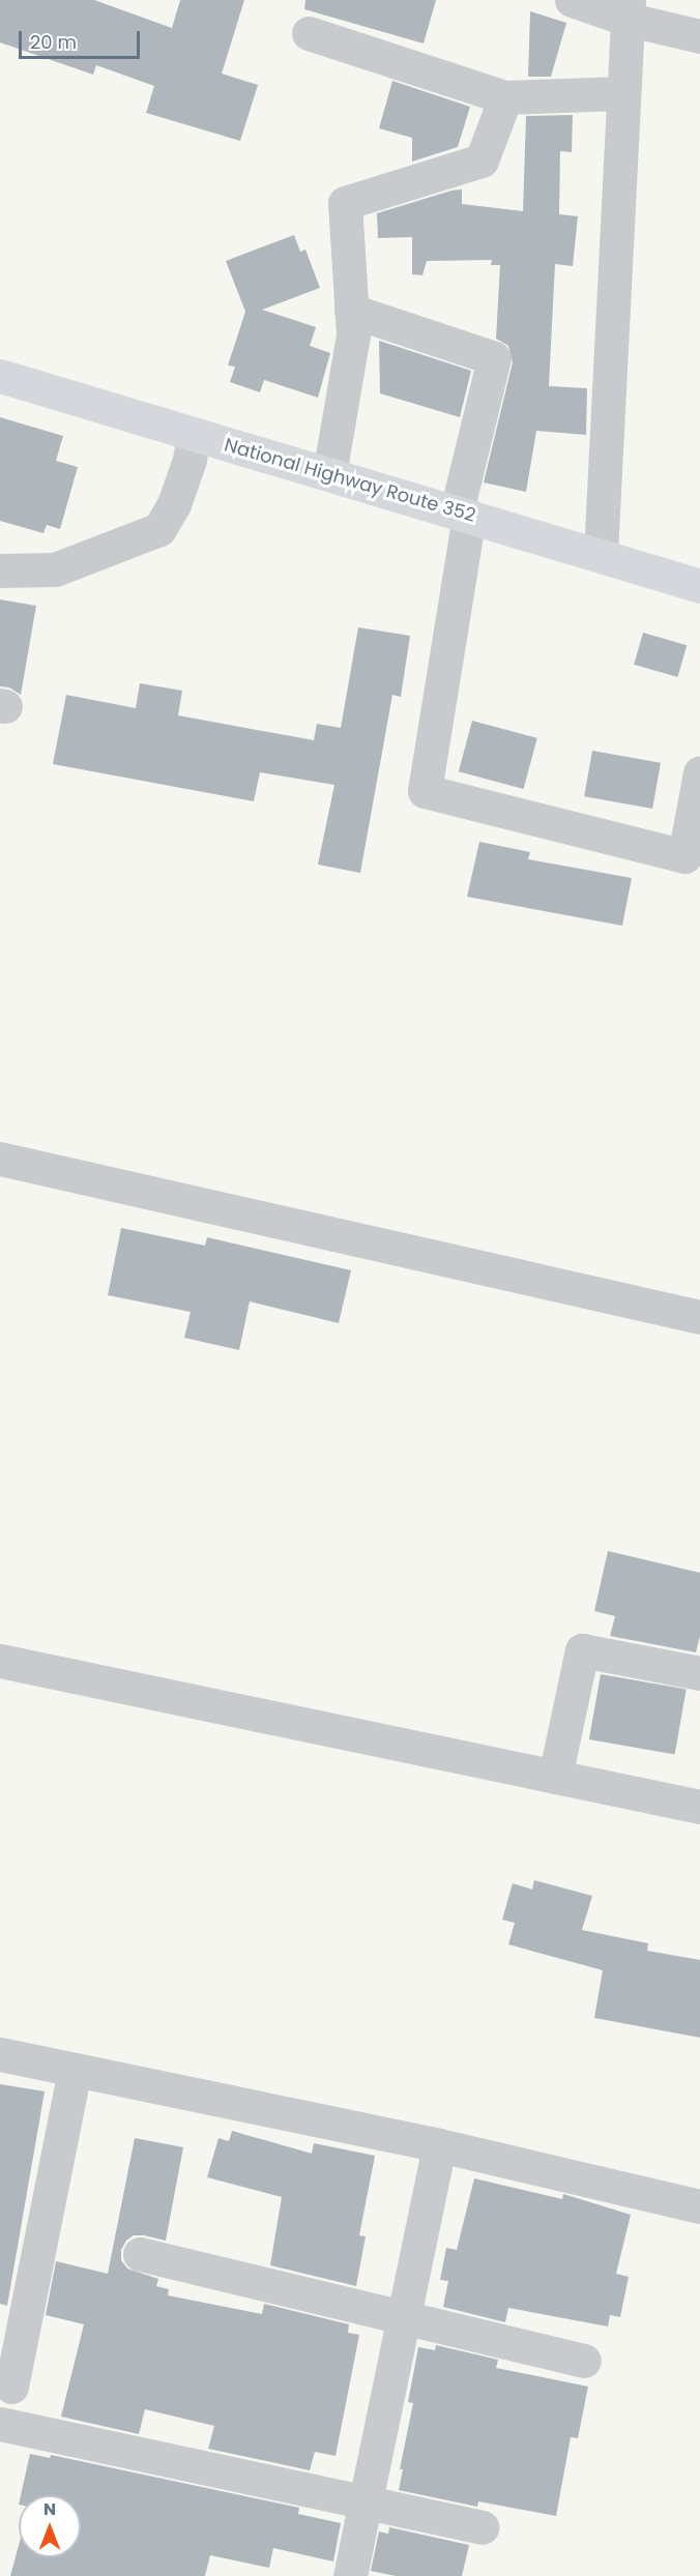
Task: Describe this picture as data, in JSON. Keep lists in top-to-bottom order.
{
  "streets": {
    "highway": ["National Highway Route 352"]
  },
  "scale_bar": "20 m",
  "north": "top"
}
